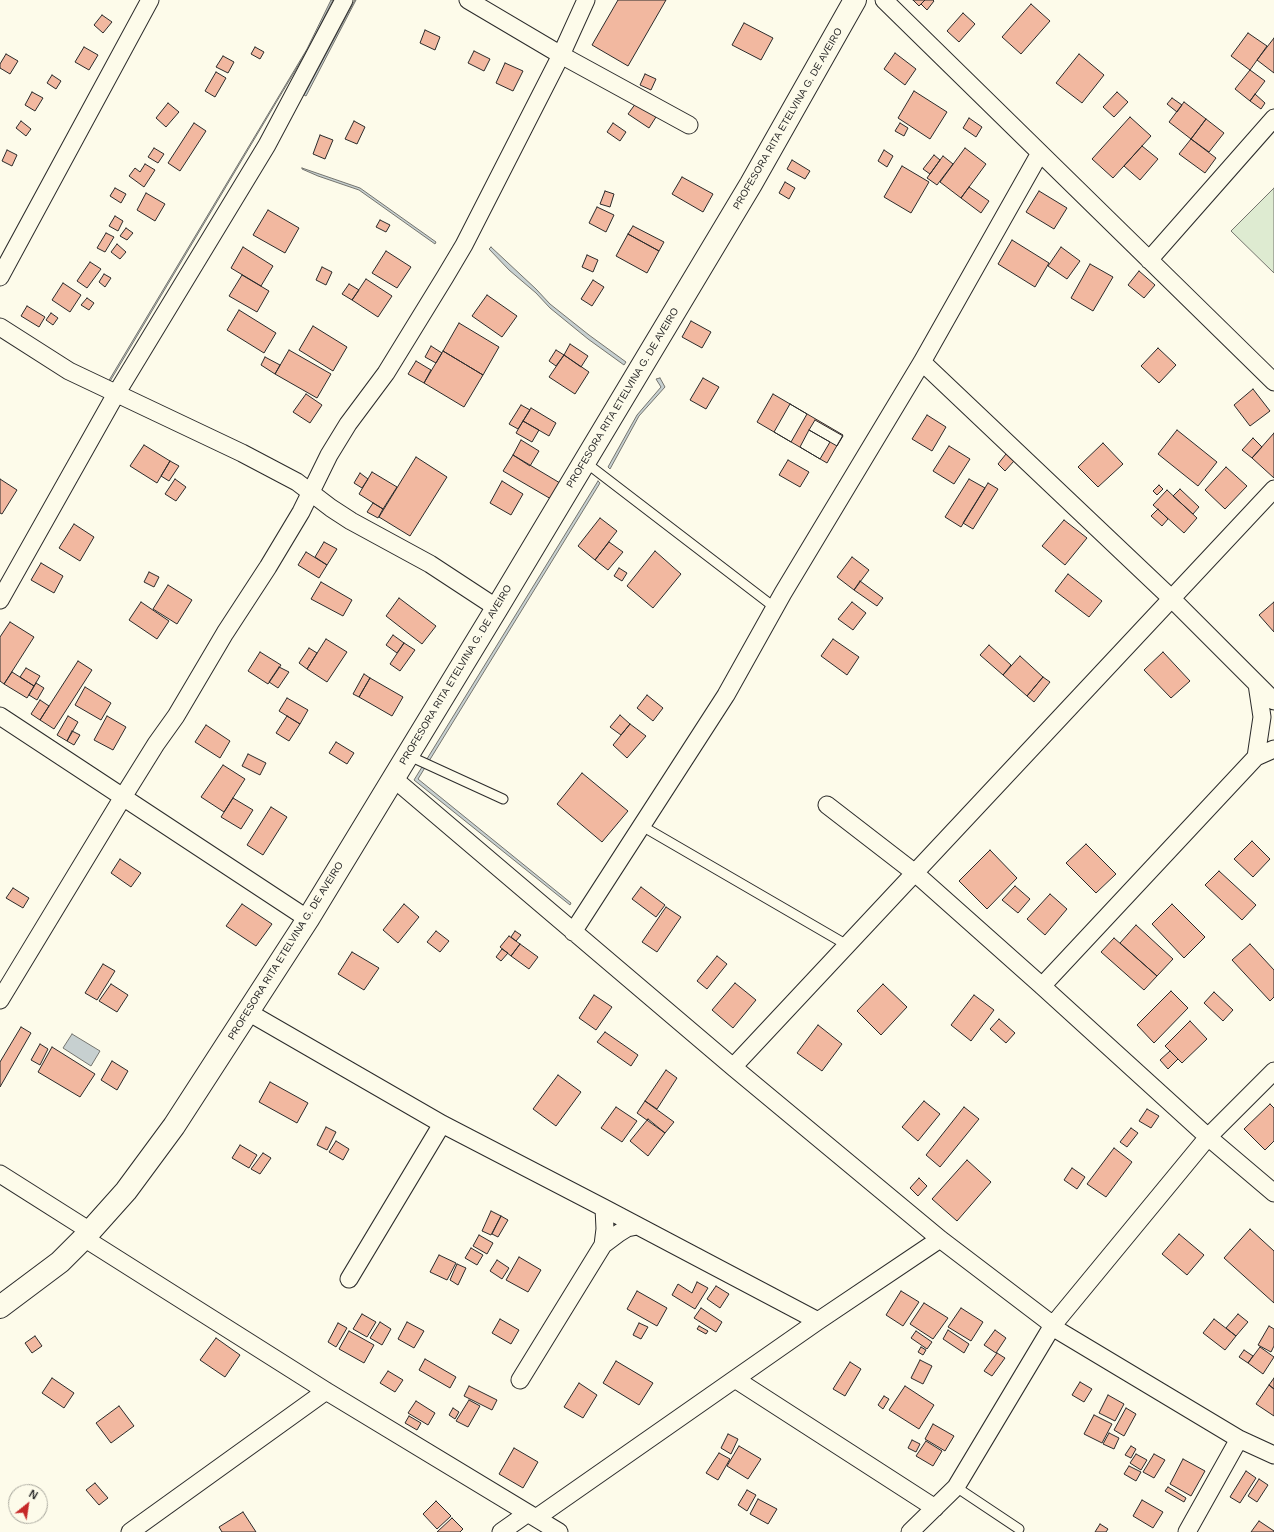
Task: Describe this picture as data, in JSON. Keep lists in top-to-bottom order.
{
  "streets": {
    "street": ["PROFESORA RITA ETELVINA G. DE AVEIRO"]
  },
  "north": "top right"
}
